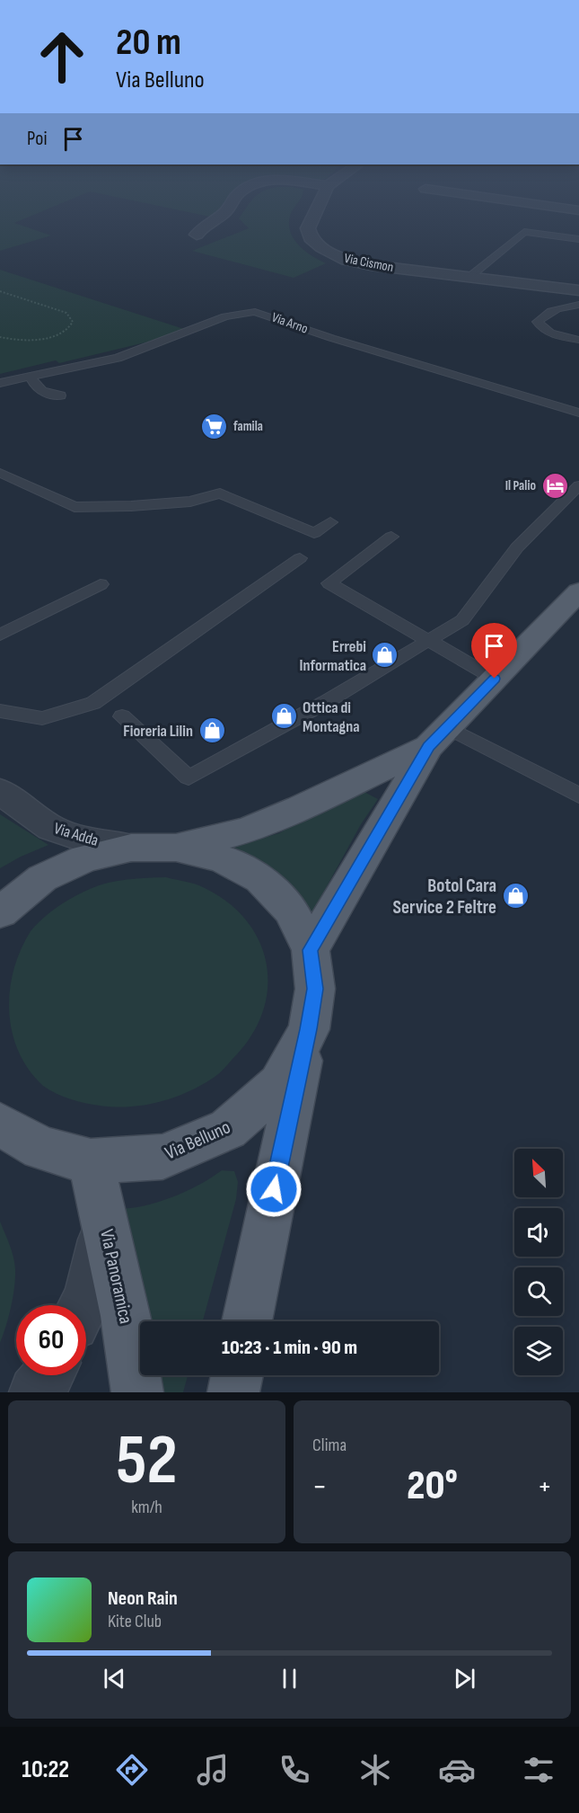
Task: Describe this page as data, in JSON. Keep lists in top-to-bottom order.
{
  "streets": {
    "main road": ["Via Belluno", "Via Panoramica"],
    "street": ["Via Cismon", "Via Adda"],
    "lane": ["Via Arno"]
  },
  "crossings": [
    ["Via Adda", "Via Belluno"],
    ["Via Belluno", "Via Panoramica"]
  ],
  "places": {
    "supermarket": ["famila"],
    "hotel": ["Il Palio"],
    "shop": [
      "Errebi Informatica",
      "Ottica di Montagna",
      "Fioreria Lilin",
      "Botol Cara Service 2 Feltre"
    ]
  },
  "north": "top left",
  "page": {
    "turn": ["20 m", "Via Belluno"],
    "then": "Poi",
    "limit": "60",
    "trip": "10:23 · 1 min · 90 m",
    "tile": [
      ["52", "km/h"],
      "Clima"
    ],
    "heat": ["−", "20°", "+"],
    "song": ["Neon Rain", "Kite Club"],
    "tabs": "10:22"
  }
}
